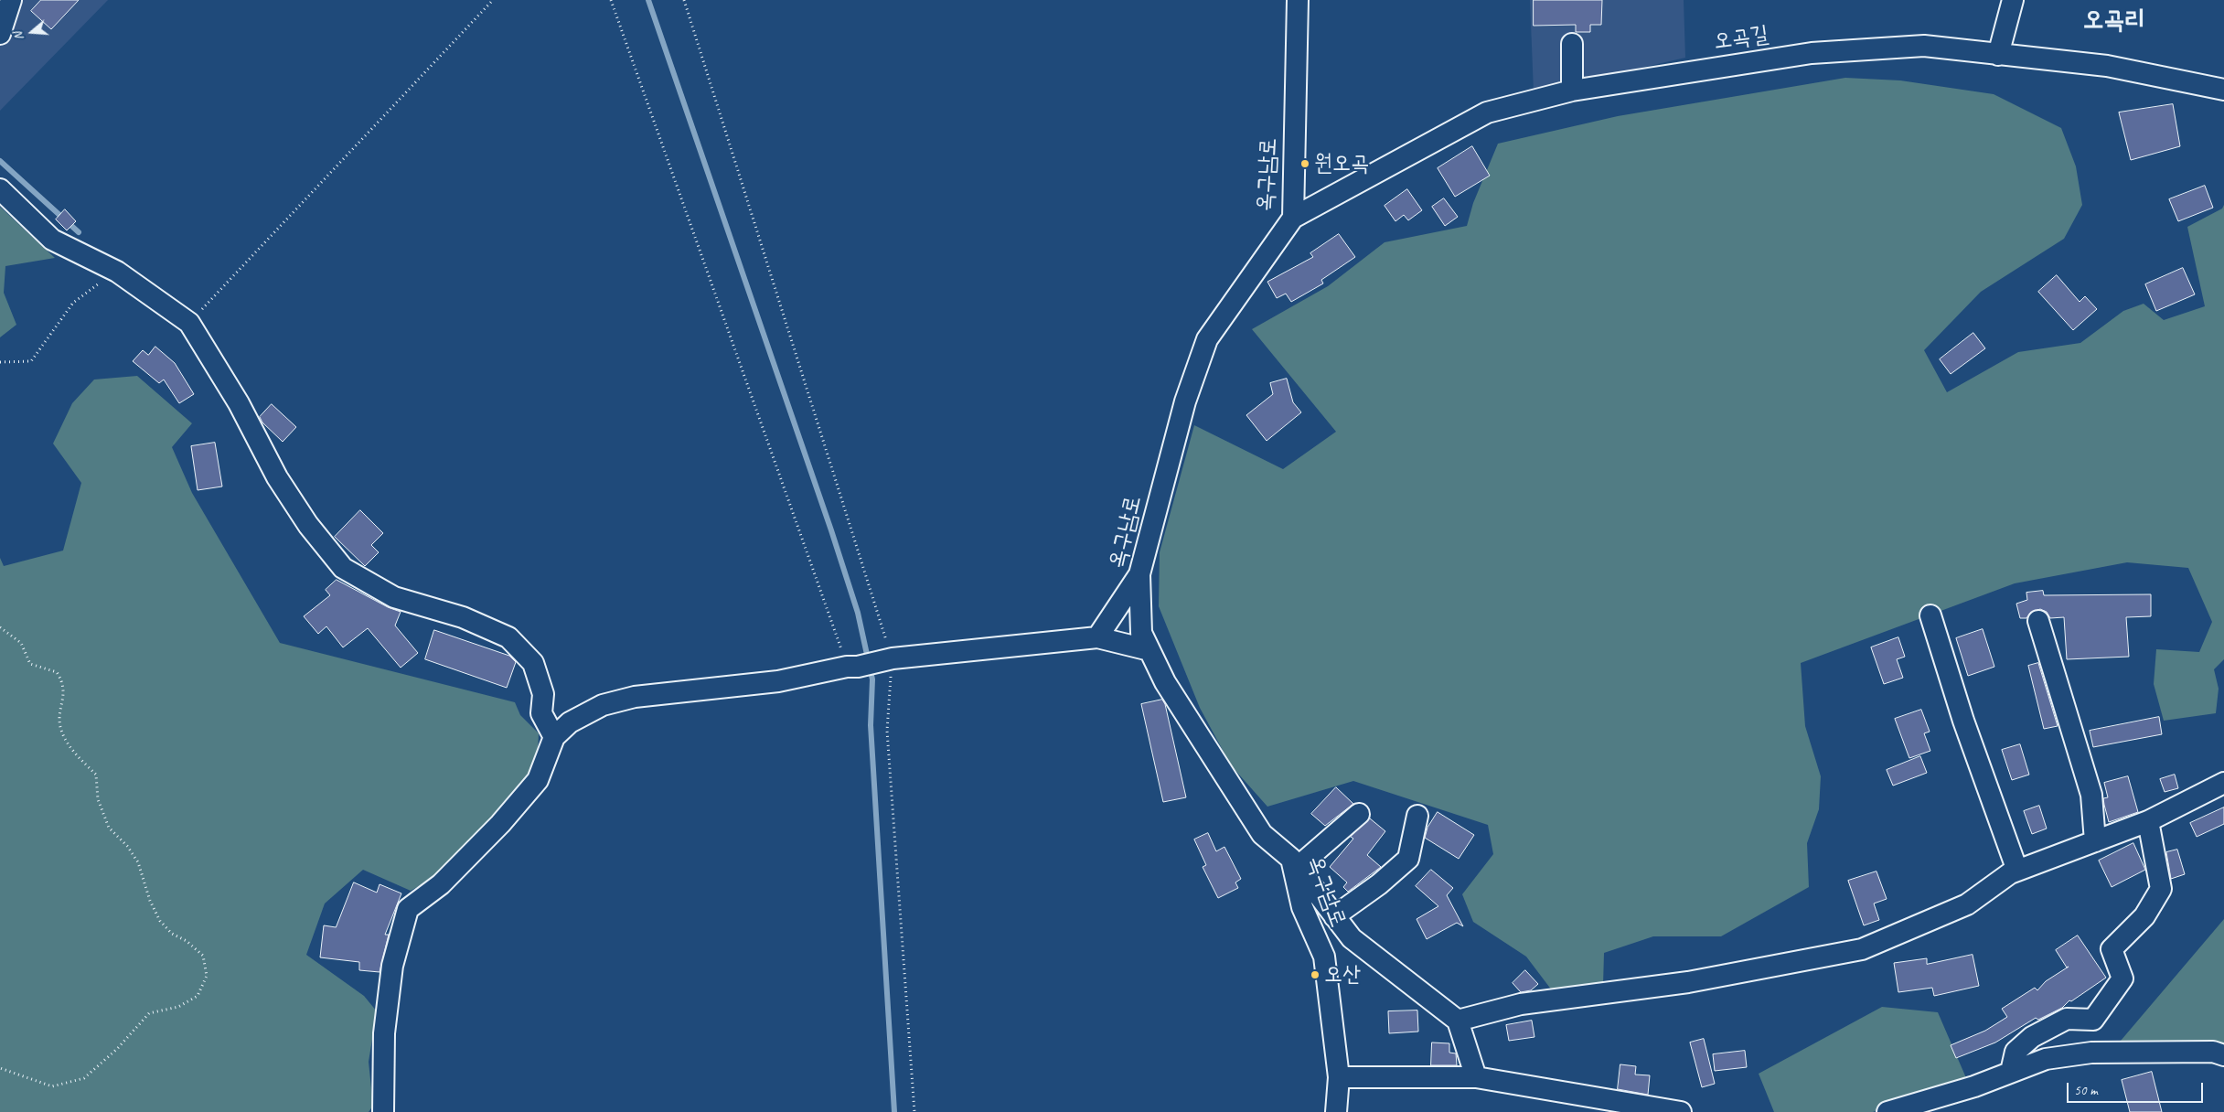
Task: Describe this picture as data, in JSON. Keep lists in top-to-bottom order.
{
  "streets": {
    "street": ["오곡길", "옥구남로"]
  },
  "crossings": [
    ["오곡길", "옥구남로"]
  ],
  "districts": ["오곡리"],
  "places": ["원오곡", "오산"],
  "scale_bar": "50 m",
  "north": "left"
}
